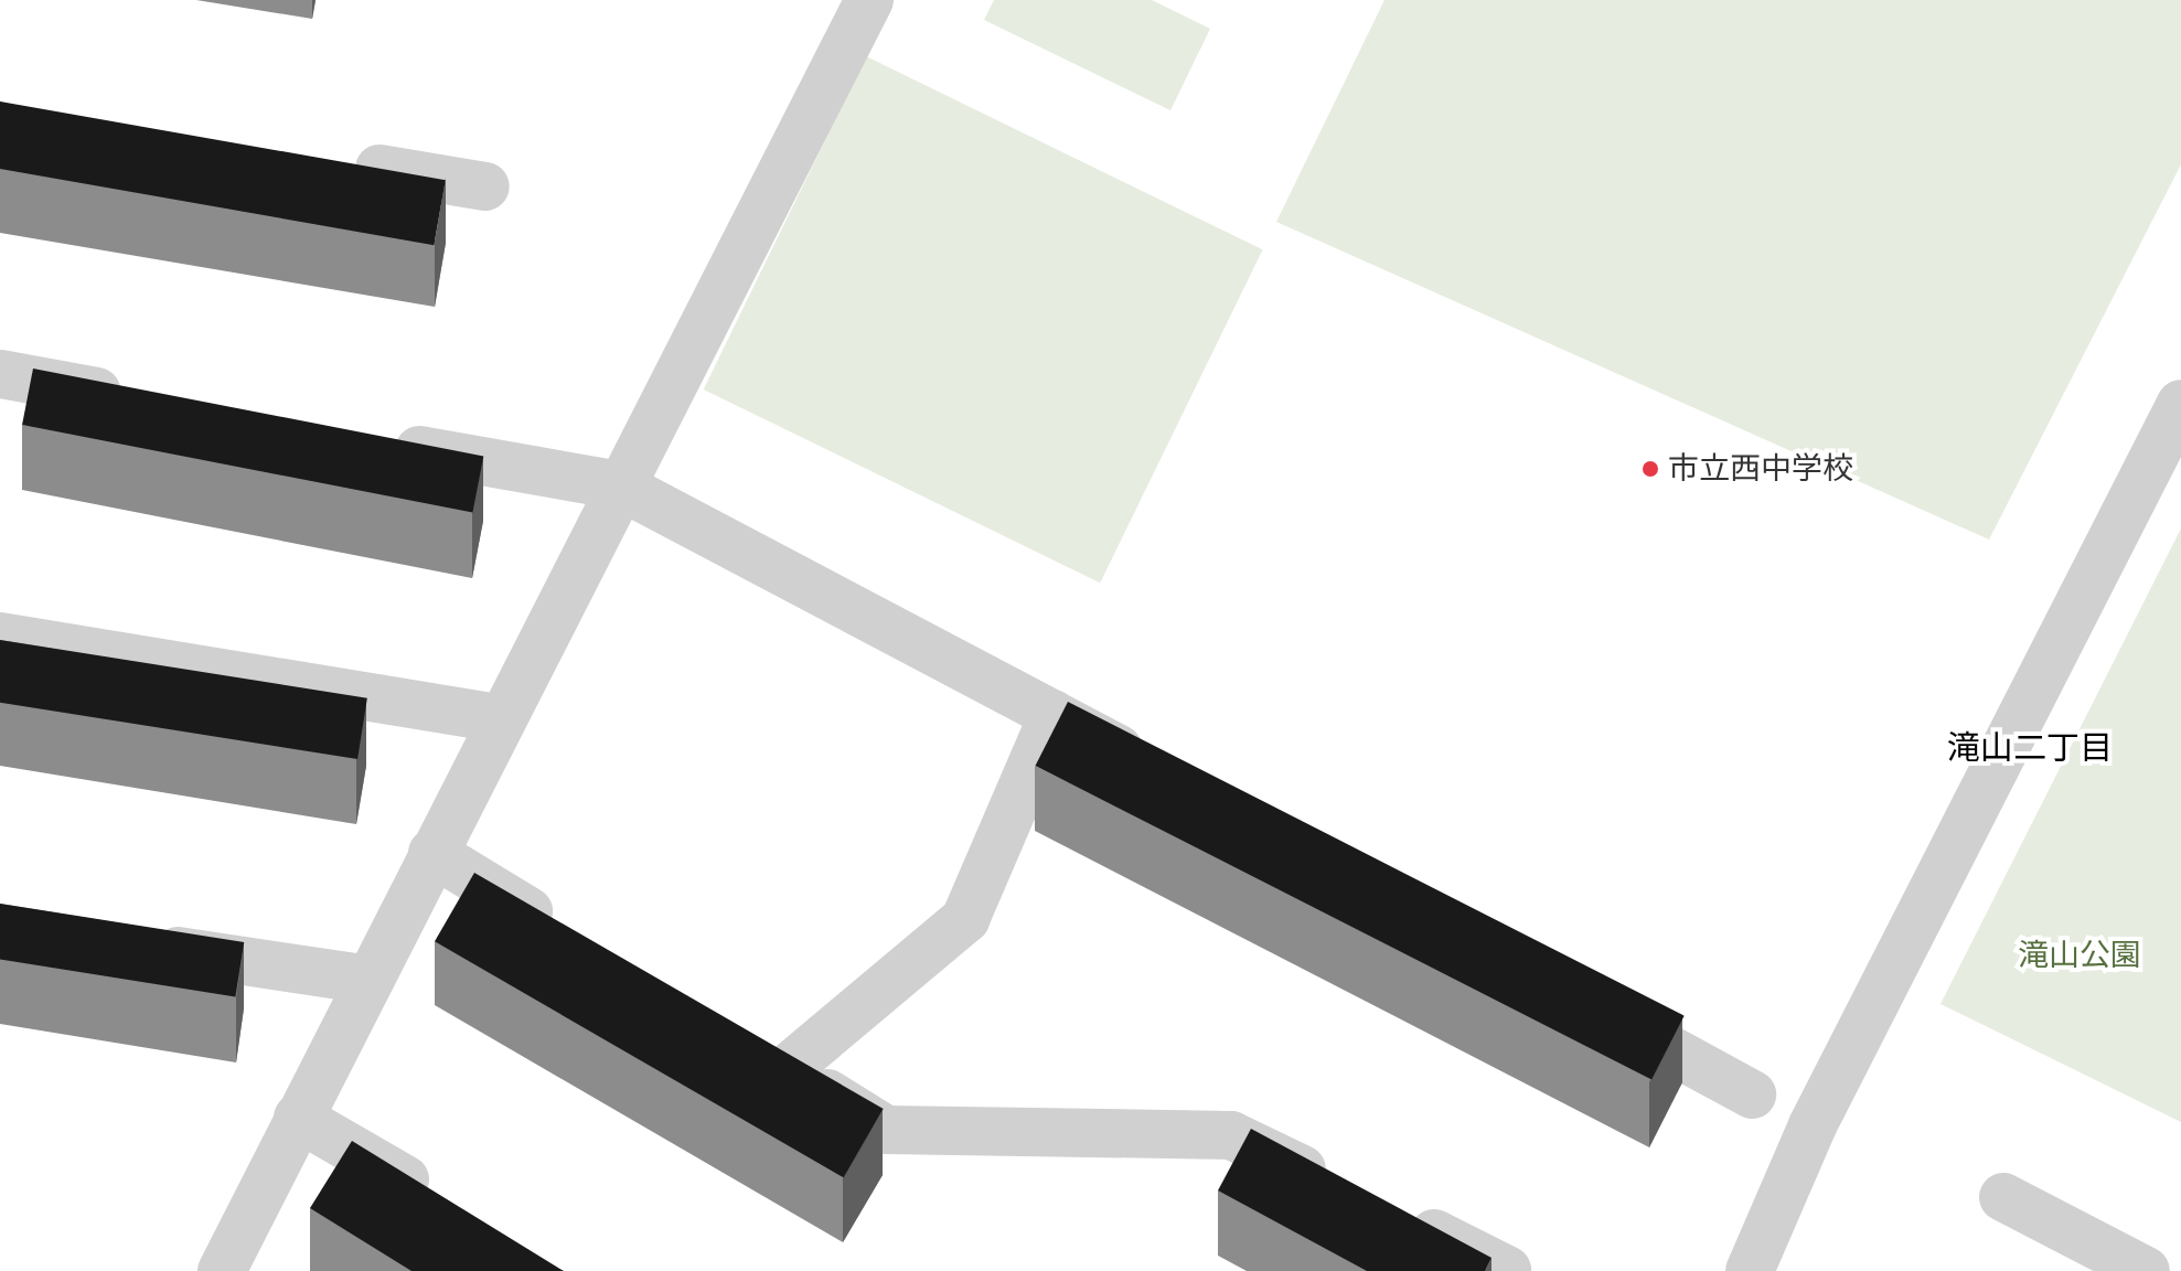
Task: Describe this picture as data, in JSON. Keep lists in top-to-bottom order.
{
  "districts": ["滝山二丁目"],
  "parks": ["滝山公園"],
  "places": ["市立西中学校"]
}
